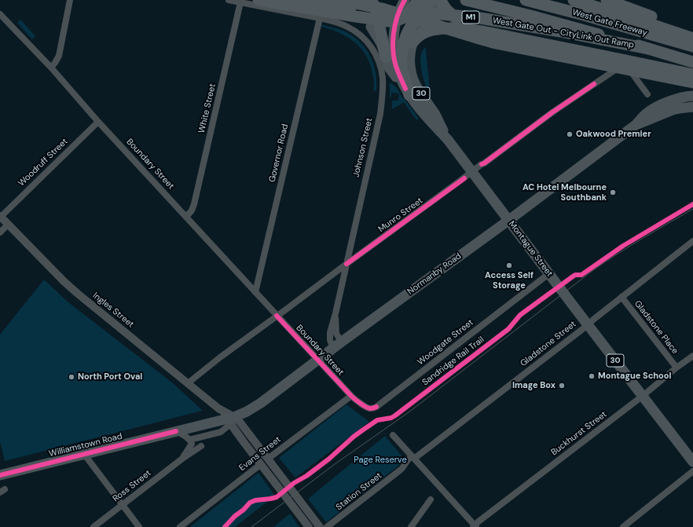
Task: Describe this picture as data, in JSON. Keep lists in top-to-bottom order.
{
  "streets": {
    "highway": ["M1", "West Gate Freeway", "West Gate Out - CityLink Out Ramp"],
    "main road": [
      "30",
      "Montague Street",
      "Normanby Road",
      "Williamstown Road"
    ],
    "street": [
      "White Street",
      "Johnson Street",
      "Governor Road",
      "Woodruff Street",
      "Boundary Street",
      "Munro Street",
      "Ingles Street",
      "Gladstone Place",
      "Woodgate Street",
      "Gladstone Street",
      "Buckhurst Street",
      "Evans Street",
      "Ross Street",
      "Station Street"
    ],
    "cycle path": ["Sandridge Rail Trail"]
  },
  "crossings": [
    ["West Gate Freeway", "West Gate Out - CityLink Out Ramp"],
    ["White Street", "Johnson Street"],
    ["White Street", "Boundary Street"],
    ["Johnson Street", "Governor Road"],
    ["Johnson Street", "Munro Street"],
    ["Johnson Street", "Normanby Road"],
    ["Governor Road", "Boundary Street"],
    ["Woodruff Street", "Boundary Street"],
    ["Woodruff Street", "Ingles Street"],
    ["Boundary Street", "Munro Street"],
    ["Boundary Street", "Normanby Road"],
    ["Boundary Street", "Woodgate Street"],
    ["Boundary Street", "Evans Street"],
    ["Munro Street", "Montague Street"],
    ["Munro Street", "Ingles Street"],
    ["Montague Street", "Normanby Road"],
    ["Montague Street", "Woodgate Street"],
    ["Montague Street", "Gladstone Street"],
    ["Montague Street", "Buckhurst Street"],
    ["Normanby Road", "Ingles Street"],
    ["Normanby Road", "Williamstown Road"],
    ["Ingles Street", "Williamstown Road"],
    ["Ingles Street", "Evans Street"],
    ["Gladstone Place", "Gladstone Street"],
    ["Gladstone Place", "Buckhurst Street"],
    ["Woodgate Street", "Evans Street"],
    ["Gladstone Street", "Station Street"],
    ["Williamstown Road", "Ross Street"]
  ],
  "parks": ["Page Reserve"],
  "places": [
    "Oakwood Premier",
    "AC Hotel Melbourne Southbank",
    "Access Self Storage",
    "Montague School",
    "North Port Oval",
    "Image Box"
  ]
}
